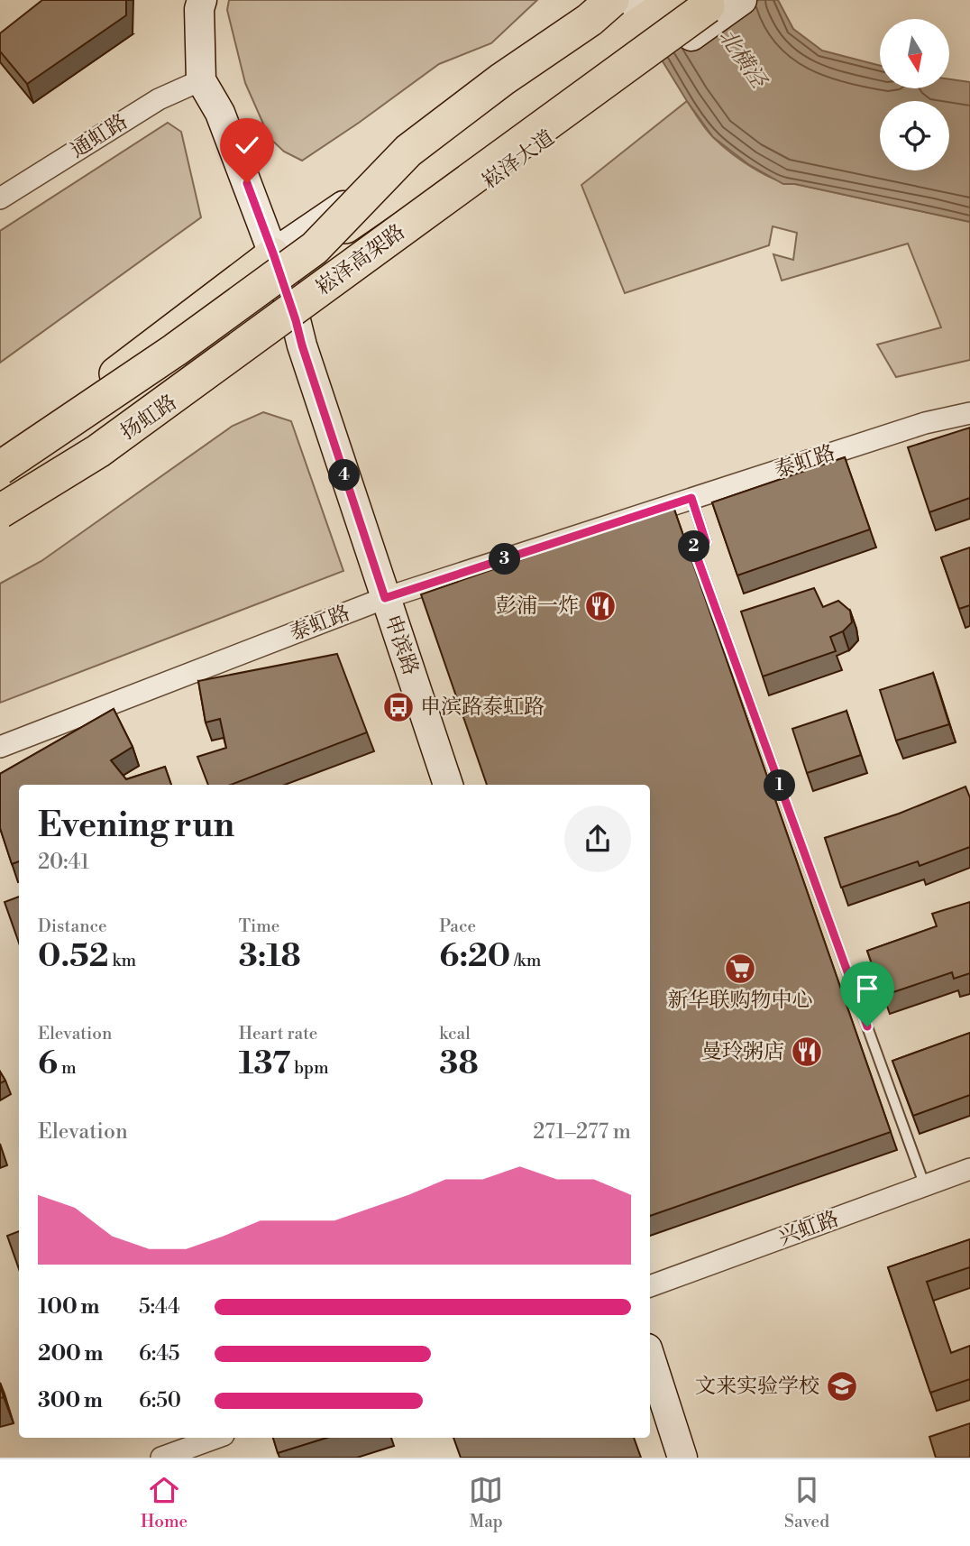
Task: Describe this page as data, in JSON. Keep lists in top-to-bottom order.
{
  "streets": {
    "highway": ["崧泽高架路"],
    "main road": ["崧泽大道", "扬虹路", "申滨路"],
    "street": ["通虹路", "泰虹路", "兴虹路"]
  },
  "crossings": [
    ["通虹路", "申滨路"],
    ["崧泽大道", "扬虹路"],
    ["崧泽大道", "申滨路"],
    ["崧泽高架路", "扬虹路"],
    ["扬虹路", "申滨路"],
    ["泰虹路", "申滨路"]
  ],
  "water": ["北横泾"],
  "places": {
    "restaurant": ["彭浦一炸", "曼玲粥店"],
    "bus stop": ["申滨路泰虹路"],
    "supermarket": ["新华联购物中心"],
    "school or university": ["文来实验学校"]
  },
  "north": "bottom",
  "page": {
    "pins": [
      "4",
      "2",
      "3",
      "1"
    ],
    "heading": ["Evening run", "20:41"],
    "stats": [
      ["Distance", "0.52 km"],
      ["Time", "3:18"],
      ["Pace", "6:20 /km"],
      ["Elevation", "6 m"],
      ["Heart rate", "137 bpm"],
      ["kcal", "38"]
    ],
    "chart": ["Elevation", "271–277 m"],
    "list": [
      {
        "name": "100 m",
        "note": "5:44"
      },
      {
        "name": "200 m",
        "note": "6:45"
      },
      {
        "name": "300 m",
        "note": "6:50"
      }
    ],
    "tabs": ["Home", "Map", "Saved"]
  }
}
